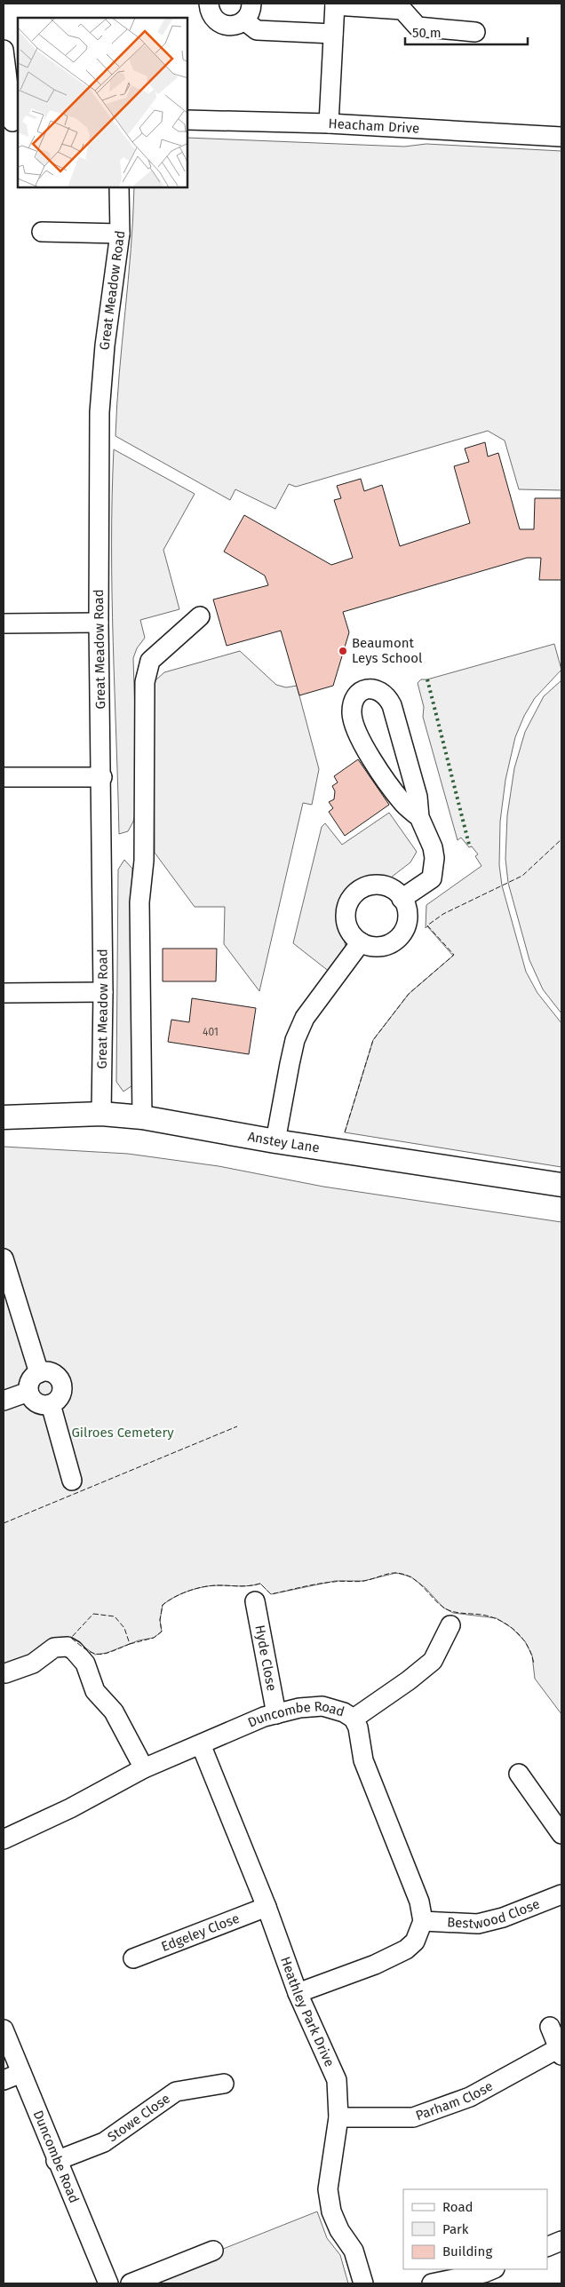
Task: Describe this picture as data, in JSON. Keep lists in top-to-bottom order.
{
  "streets": {
    "main road": ["Anstey Lane"],
    "street": [
      "Heacham Drive",
      "Great Meadow Road",
      "Hyde Close",
      "Duncombe Road",
      "Bestwood Close",
      "Edgeley Close",
      "Heathley Park Drive",
      "Parham Close",
      "Stowe Close"
    ]
  },
  "crossings": [
    ["Great Meadow Road", "Anstey Lane"],
    ["Hyde Close", "Duncombe Road"],
    ["Duncombe Road", "Bestwood Close"],
    ["Duncombe Road", "Heathley Park Drive"],
    ["Duncombe Road", "Stowe Close"],
    ["Edgeley Close", "Heathley Park Drive"],
    ["Heathley Park Drive", "Parham Close"]
  ],
  "parks": ["Gilroes Cemetery"],
  "places": ["Beaumont Leys School"],
  "house_numbers": ["401"],
  "legend": ["Road", "Park", "Building"],
  "scale_bar": "50 m"
}
